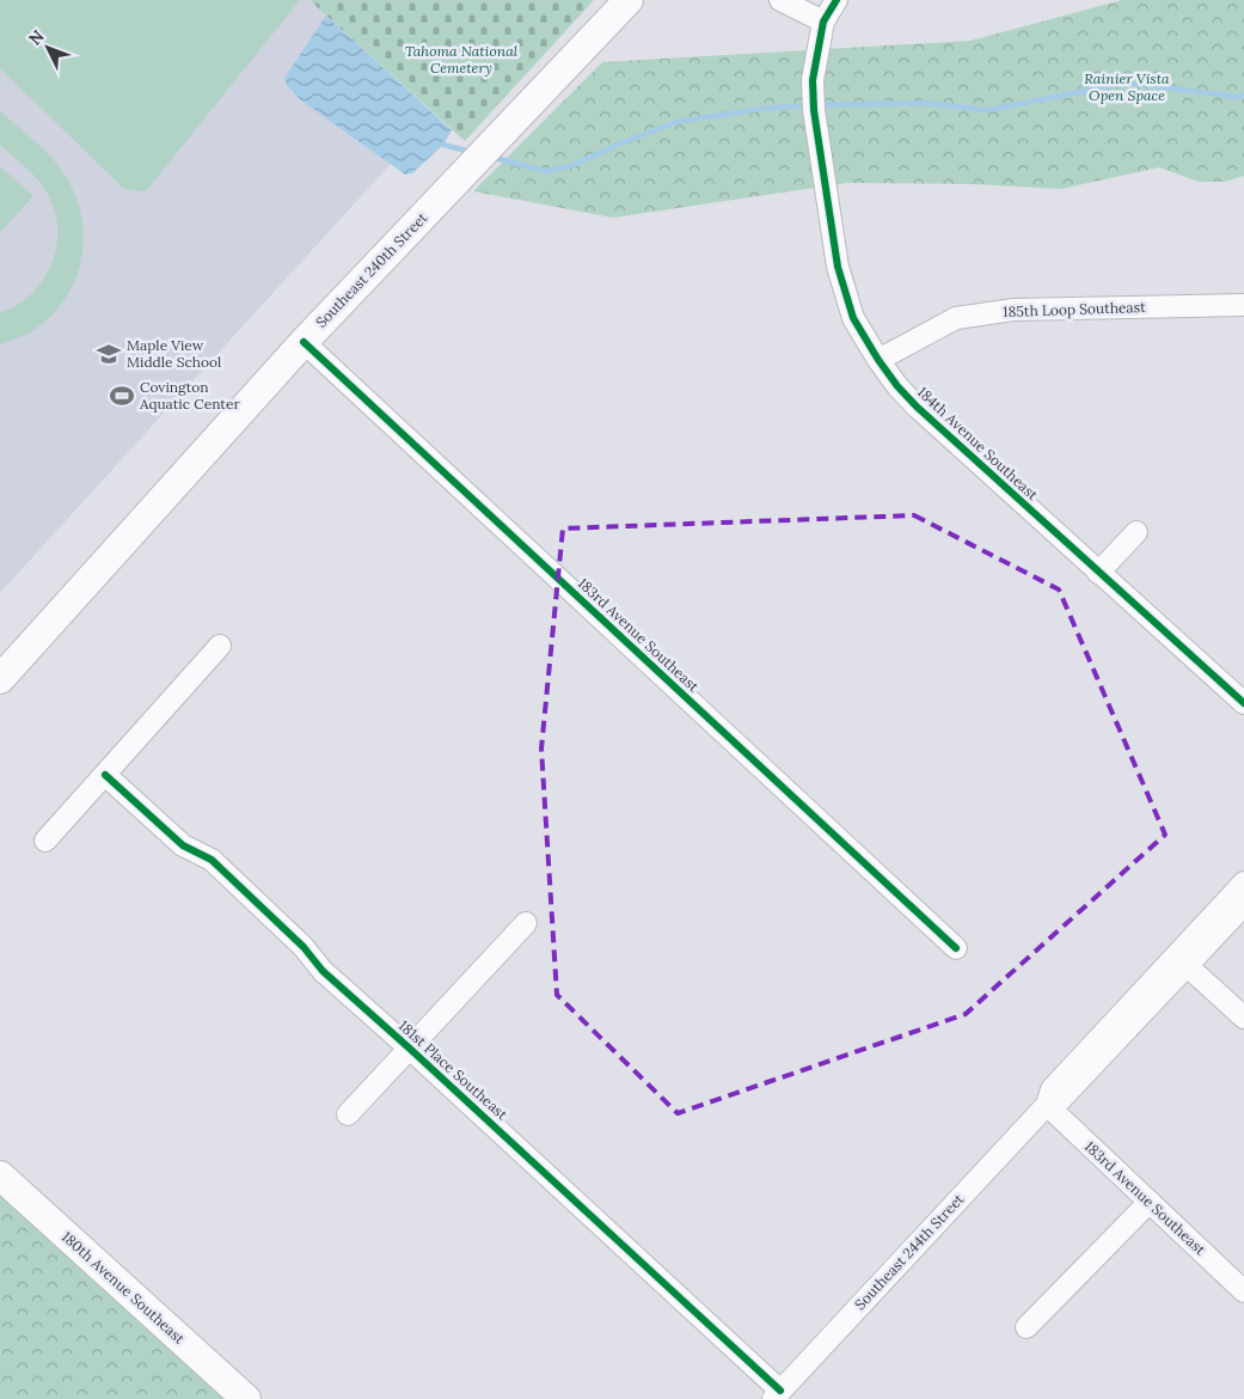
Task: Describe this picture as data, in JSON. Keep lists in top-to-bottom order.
{
  "streets": {
    "main road": ["Southeast 240th Street", "180th Avenue Southeast"],
    "street": [
      "185th Loop Southeast",
      "184th Avenue Southeast",
      "183rd Avenue Southeast",
      "181st Place Southeast",
      "Southeast 244th Street"
    ]
  },
  "crossings": [
    ["Southeast 240th Street", "183rd Avenue Southeast"],
    ["185th Loop Southeast", "184th Avenue Southeast"],
    ["183rd Avenue Southeast", "Southeast 244th Street"],
    ["181st Place Southeast", "Southeast 244th Street"]
  ],
  "parks": ["Tahoma National Cemetery", "Rainier Vista Open Space"],
  "places": {
    "school or university": ["Maple View Middle School"],
    "sports": ["Covington Aquatic Center"]
  },
  "north": "top left"
}
